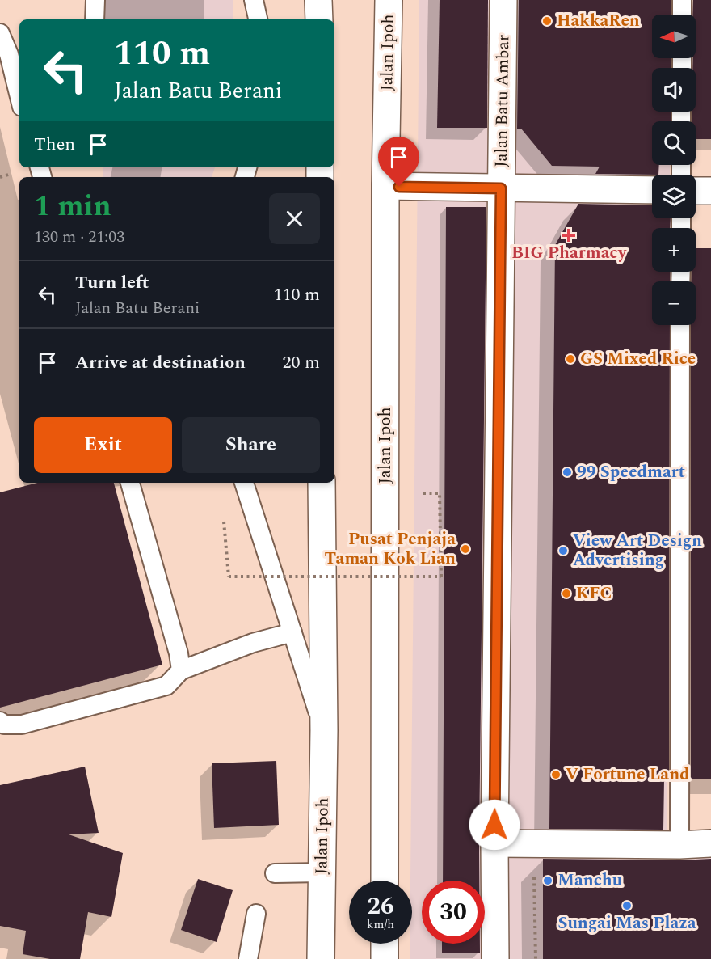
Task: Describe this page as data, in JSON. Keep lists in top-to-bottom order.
{
  "streets": {
    "street": ["Jalan Ipoh", "Jalan Batu Ambar"]
  },
  "places": {
    "other": [
      "HakkaRen",
      "GS Mixed Rice",
      "99 Speedmart",
      "Pusat Penjaja Taman Kok Lian",
      "View Art Design Advertising",
      "KFC",
      "V Fortune Land",
      "Manchu",
      "Sungai Mas Plaza"
    ],
    "health": ["BIG Pharmacy"]
  },
  "north": "left",
  "page": {
    "map_buttons": ["+", "−"],
    "turn": ["110 m", "Jalan Batu Berani"],
    "then": "Then",
    "heading": ["1 min", "130 m · 21:03"],
    "list": [
      {
        "name": "Turn left",
        "note": "Jalan Batu Berani",
        "value": "110 m"
      },
      {
        "name": "Arrive at destination",
        "value": "20 m"
      }
    ],
    "buttons": ["Exit", "Share"],
    "speed": "26 km/h",
    "limit": "30"
  }
}
